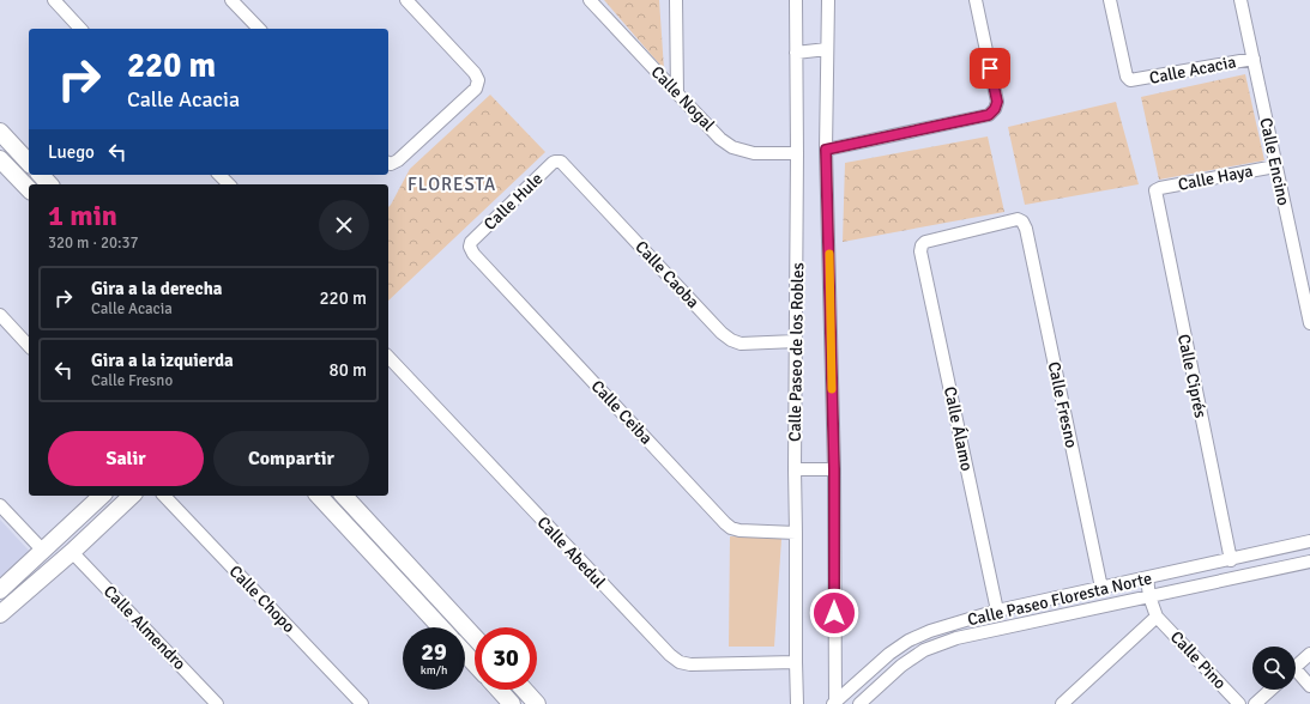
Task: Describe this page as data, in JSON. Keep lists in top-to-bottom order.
{
  "streets": {
    "street": [
      "Calle Acacia",
      "Calle Nogal",
      "Calle Encino",
      "Calle Haya",
      "Calle Hule",
      "Calle Caoba",
      "Calle Paseo de los Robles",
      "Calle Ciprés",
      "Calle Fresno",
      "Calle Ceiba",
      "Calle Álamo",
      "Calle Abedul",
      "Calle Chopo",
      "Calle Paseo Floresta Norte",
      "Calle Almendro",
      "Calle Pino"
    ]
  },
  "crossings": [
    ["Calle Acacia", "Calle Encino"],
    ["Calle Nogal", "Calle Paseo de los Robles"],
    ["Calle Encino", "Calle Haya"],
    ["Calle Haya", "Calle Ciprés"],
    ["Calle Hule", "Calle Caoba"],
    ["Calle Hule", "Calle Ceiba"],
    ["Calle Caoba", "Calle Paseo de los Robles"],
    ["Calle Paseo de los Robles", "Calle Ceiba"],
    ["Calle Paseo de los Robles", "Calle Abedul"],
    ["Calle Paseo de los Robles", "Calle Paseo Floresta Norte"],
    ["Calle Ciprés", "Calle Paseo Floresta Norte"],
    ["Calle Fresno", "Calle Álamo"],
    ["Calle Fresno", "Calle Paseo Floresta Norte"],
    ["Calle Álamo", "Calle Paseo Floresta Norte"]
  ],
  "districts": ["FLORESTA"],
  "page": {
    "turn": ["220 m", "Calle Acacia"],
    "then": "Luego",
    "heading": ["1 min", "320 m · 20:37"],
    "list": [
      {
        "name": "Gira a la derecha",
        "note": "Calle Acacia",
        "value": "220 m"
      },
      {
        "name": "Gira a la izquierda",
        "note": "Calle Fresno",
        "value": "80 m"
      }
    ],
    "buttons": ["Salir", "Compartir"],
    "speed": "29 km/h",
    "limit": "30"
  }
}
